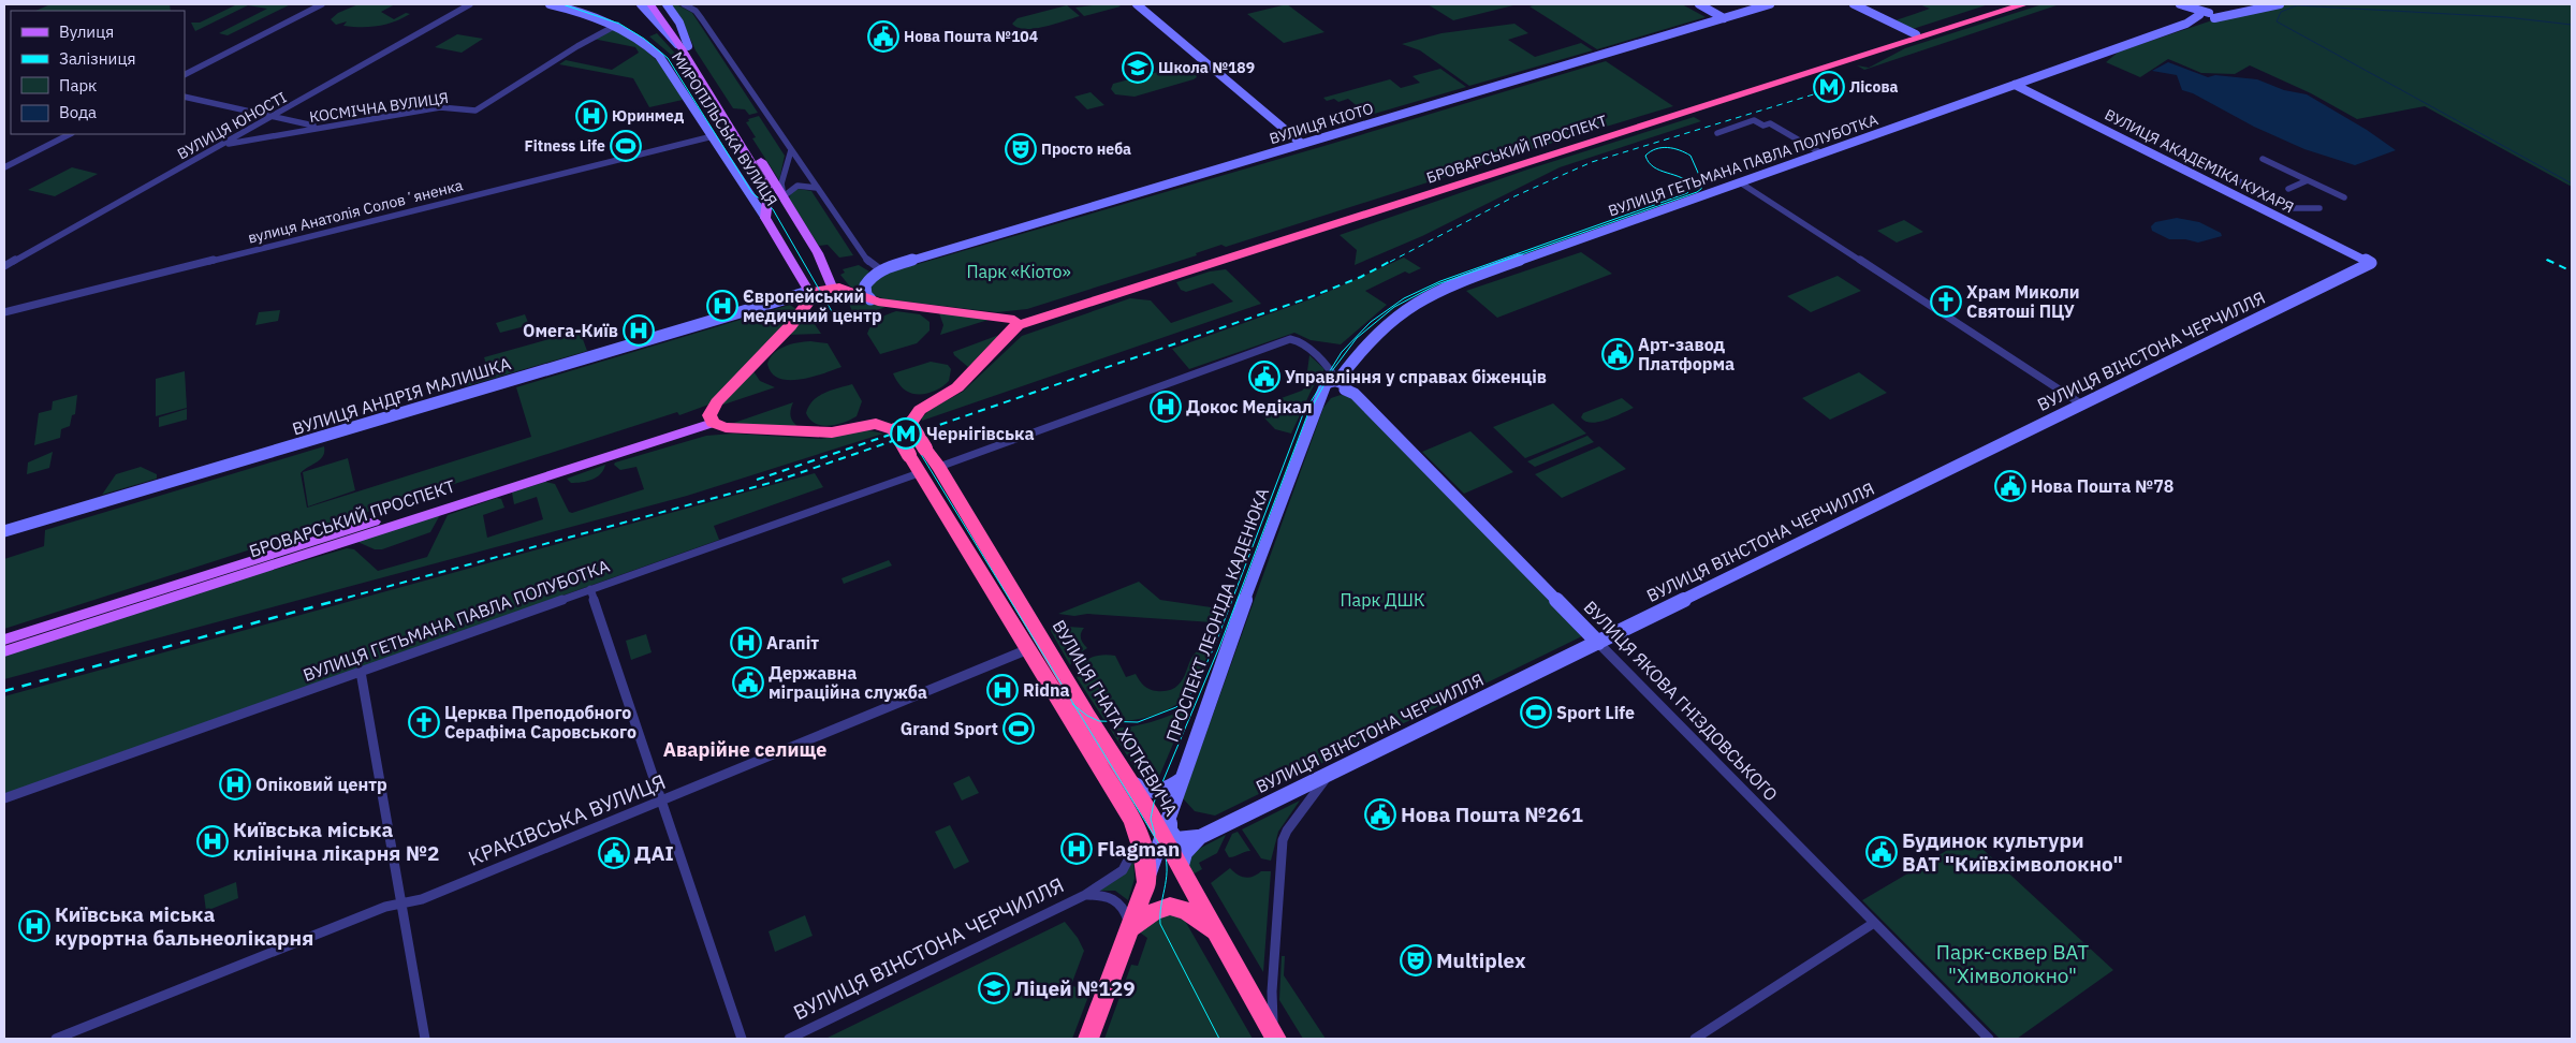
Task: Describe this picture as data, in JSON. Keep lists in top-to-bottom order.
{
  "streets": {
    "highway": ["БРОВАРСЬКИЙ ПРОСПЕКТ", "ПРОСПЕКТ ЛЕОНІДА КАДЕНЮКА", "ВУЛИЦЯ ГНАТА ХОТКЕВИЧА"],
    "main road": ["МИРОПІЛЬСЬКА ВУЛИЦЯ"],
    "street": [
      "КОСМІЧНА ВУЛИЦЯ",
      "ВУЛИЦЯ КІОТО",
      "ВУЛИЦЯ ЮНОСТІ",
      "ВУЛИЦЯ АКАДЕМІКА КУХАРЯ",
      "ВУЛИЦЯ ГЕТЬМАНА ПАВЛА ПОЛУБОТКА",
      "вулиця Анатолія Соловʼяненка",
      "ВУЛИЦЯ ВІНСТОНА ЧЕРЧИЛЛЯ",
      "ВУЛИЦЯ АНДРІЯ МАЛИШКА",
      "ВУЛИЦЯ ЯКОВА ГНІЗДОВСЬКОГО",
      "КРАКІВСЬКА ВУЛИЦЯ"
    ]
  },
  "crossings": [
    ["КОСМІЧНА ВУЛИЦЯ", "ВУЛИЦЯ ЮНОСТІ"],
    ["КОСМІЧНА ВУЛИЦЯ", "МИРОПІЛЬСЬКА ВУЛИЦЯ"],
    ["МИРОПІЛЬСЬКА ВУЛИЦЯ", "вулиця Анатолія Соловʼяненка"],
    ["МИРОПІЛЬСЬКА ВУЛИЦЯ", "ВУЛИЦЯ АНДРІЯ МАЛИШКА"],
    ["ВУЛИЦЯ АКАДЕМІКА КУХАРЯ", "ВУЛИЦЯ ГЕТЬМАНА ПАВЛА ПОЛУБОТКА"],
    ["ВУЛИЦЯ АКАДЕМІКА КУХАРЯ", "ВУЛИЦЯ ВІНСТОНА ЧЕРЧИЛЛЯ"],
    ["ВУЛИЦЯ ГЕТЬМАНА ПАВЛА ПОЛУБОТКА", "ПРОСПЕКТ ЛЕОНІДА КАДЕНЮКА"],
    ["ВУЛИЦЯ ГЕТЬМАНА ПАВЛА ПОЛУБОТКА", "ВУЛИЦЯ ЯКОВА ГНІЗДОВСЬКОГО"],
    ["ВУЛИЦЯ ВІНСТОНА ЧЕРЧИЛЛЯ", "ПРОСПЕКТ ЛЕОНІДА КАДЕНЮКА"],
    ["ВУЛИЦЯ ВІНСТОНА ЧЕРЧИЛЛЯ", "ВУЛИЦЯ ЯКОВА ГНІЗДОВСЬКОГО"],
    ["ВУЛИЦЯ ВІНСТОНА ЧЕРЧИЛЛЯ", "ВУЛИЦЯ ГНАТА ХОТКЕВИЧА"],
    ["ПРОСПЕКТ ЛЕОНІДА КАДЕНЮКА", "ВУЛИЦЯ ЯКОВА ГНІЗДОВСЬКОГО"],
    ["ПРОСПЕКТ ЛЕОНІДА КАДЕНЮКА", "ВУЛИЦЯ ГНАТА ХОТКЕВИЧА"]
  ],
  "districts": ["Аварійне селище"],
  "parks": ["Парк «Кіото»", "Парк ДШК", "Парк-сквер ВАТ \"Хімволокно\""],
  "places": {
    "public building": [
      "Нова Пошта №104",
      "Арт-завод Платформа",
      "Управління у справах біженців",
      "Нова Пошта №78",
      "Державна міграційна служба",
      "Нова Пошта №261",
      "Будинок культури ВАТ \"Київхімволокно\"",
      "ДАІ"
    ],
    "school or university": ["Школа №189", "Ліцей №129"],
    "metro station": ["Лісова", "Чернігівська"],
    "hospital": [
      "Юринмед",
      "Європейський медичний центр",
      "Омега-Київ",
      "Докос Медікал",
      "Агапіт",
      "Ridna",
      "Опіковий центр",
      "Київська міська клінічна лікарня №2",
      "Flagman",
      "Київська міська курортна бальнеолікарня"
    ],
    "sports": ["Fitness Life", "Sport Life", "Grand Sport"],
    "theatre": ["Просто неба", "Multiplex"],
    "church": ["Храм Миколи Святоші ПЦУ", "Церква Преподобного Серафіма Саровського"]
  },
  "legend": [
    "Вулиця",
    "Залізниця",
    "Парк",
    "Вода"
  ]
}
